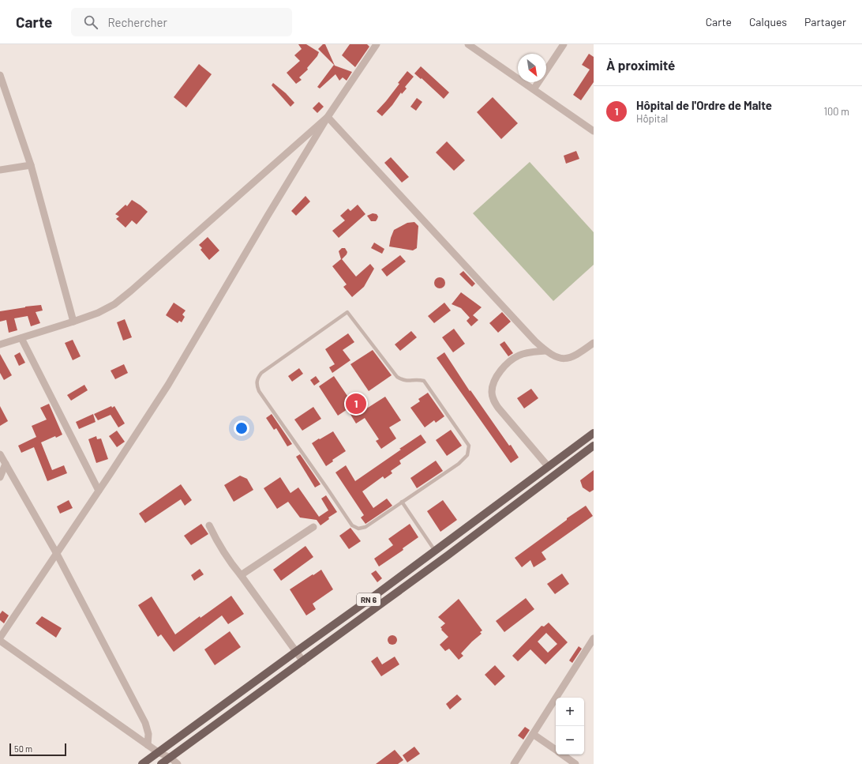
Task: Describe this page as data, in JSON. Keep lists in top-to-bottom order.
{
  "streets": {
    "main road": ["RN 6"]
  },
  "scale_bar": "50 m",
  "north": "bottom right",
  "page": {
    "header": "Carte",
    "search": "Rechercher",
    "nav": ["Carte", "Calques", "Partager"],
    "heading": "À proximité",
    "list": [
      {
        "mark": "1",
        "name": "Hôpital de l'Ordre de Malte",
        "note": "Hôpital",
        "value": "100 m"
      }
    ],
    "pins": "1",
    "map_buttons": ["+", "−"],
    "scale": "50 m"
  }
}
